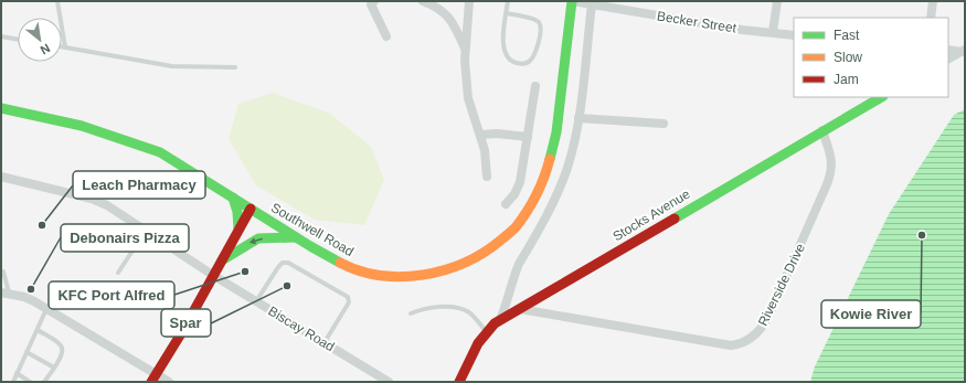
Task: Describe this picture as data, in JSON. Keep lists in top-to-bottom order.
{
  "streets": {
    "main road": ["Stocks Avenue", "Southwell Road"],
    "street": ["Becker Street", "Riverside Drive", "Biscay Road"]
  },
  "crossings": [
    ["Becker Street", "Southwell Road"],
    ["Stocks Avenue", "Riverside Drive"]
  ],
  "places": [
    "Leach Pharmacy",
    "Kowie River",
    "KFC Port Alfred",
    "Spar",
    "Debonairs Pizza"
  ],
  "legend": ["Fast", "Slow", "Jam"],
  "north": "bottom right"
}
